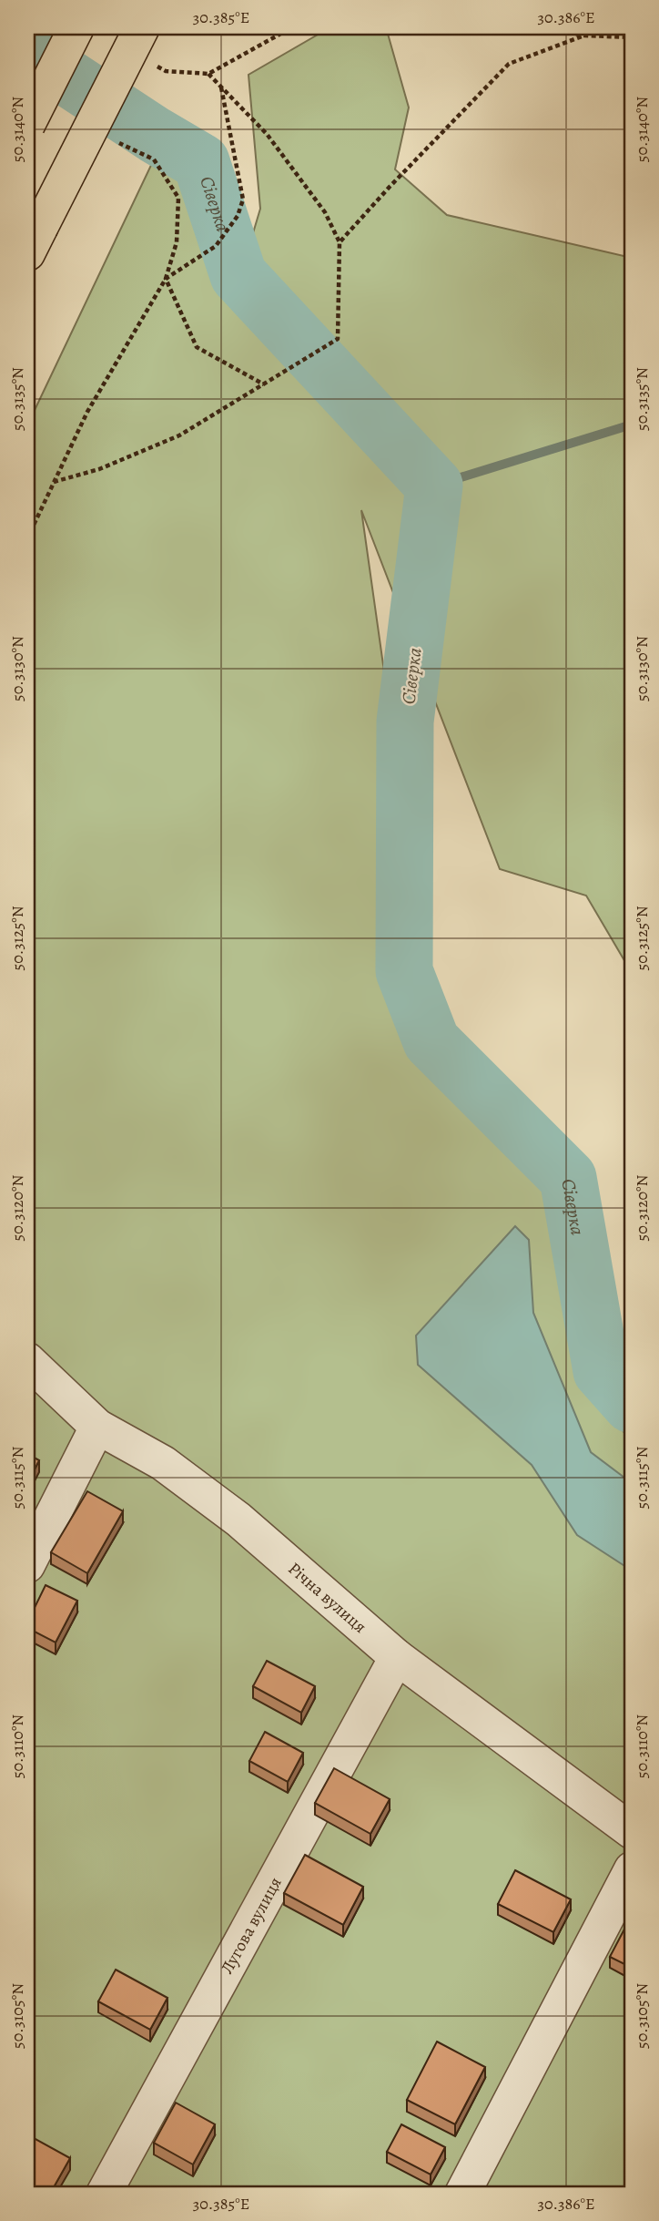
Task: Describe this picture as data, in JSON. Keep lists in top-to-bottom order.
{
  "streets": {
    "street": ["Річна вулиця", "Лугова вулиця"]
  },
  "crossings": [
    ["Річна вулиця", "Лугова вулиця"]
  ],
  "water": ["Сіверка"],
  "coordinates": [
    "30.385°E",
    "30.386°E",
    "50.3140°N",
    "50.3135°N",
    "50.3130°N",
    "50.3125°N",
    "50.3120°N",
    "50.3115°N",
    "50.3110°N",
    "50.3105°N"
  ]
}
